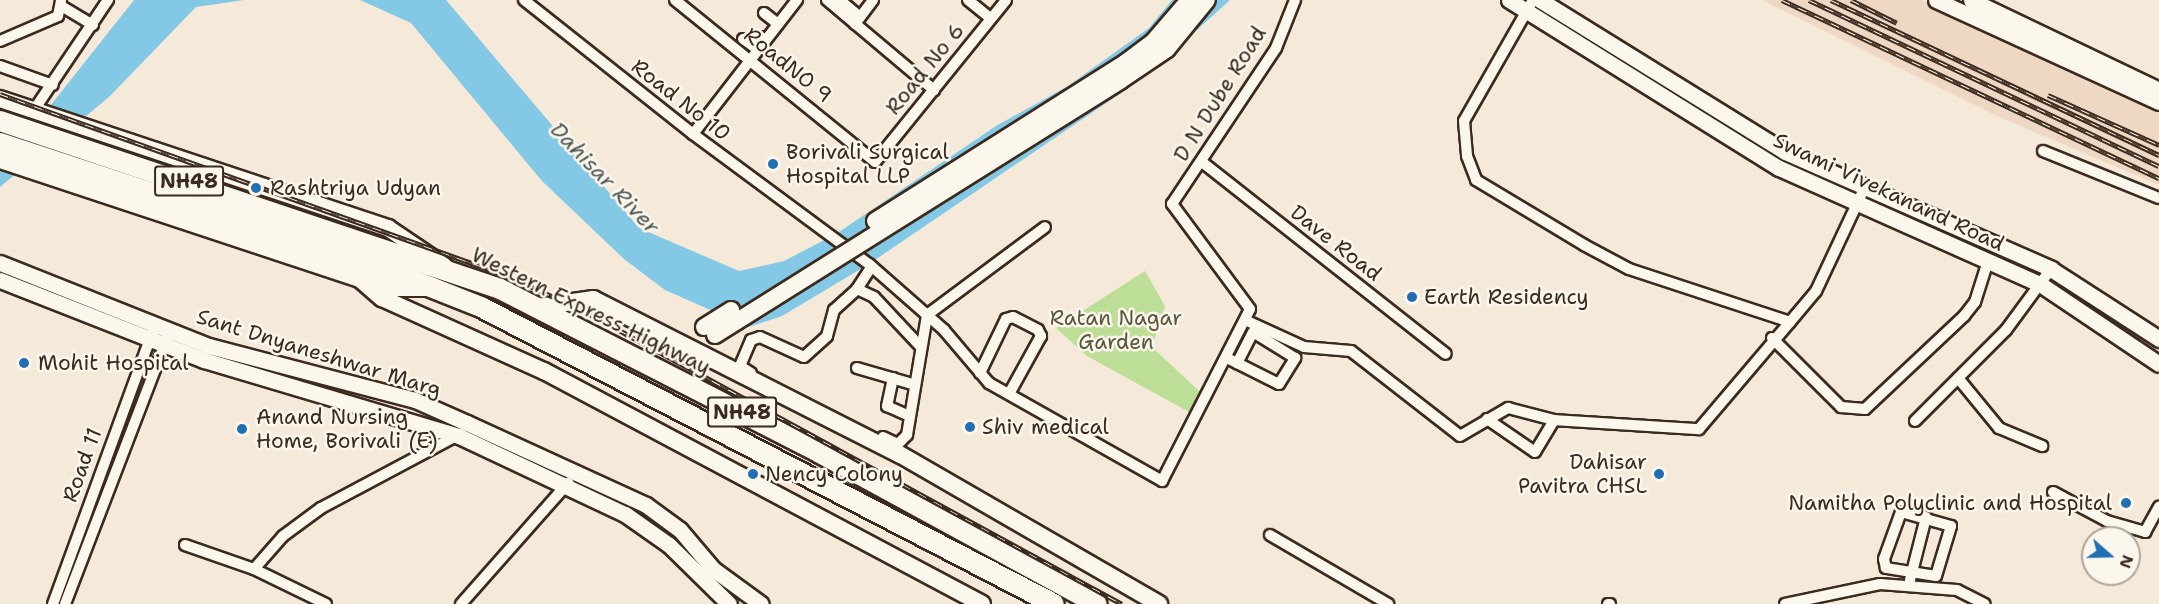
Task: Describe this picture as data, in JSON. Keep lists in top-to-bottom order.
{
  "streets": {
    "highway": ["NH48", "Western Express Highway"],
    "street": [
      "RoadNO 9",
      "Road No 6",
      "D N Dube Road",
      "Road No 10",
      "Swami Vivekanand Road",
      "Dave Road",
      "Sant Dnyaneshwar Marg",
      "Road 11"
    ]
  },
  "crossings": [
    ["RoadNO 9", "Road No 6"],
    ["D N Dube Road", "Dave Road"],
    ["Sant Dnyaneshwar Marg", "Road 11"]
  ],
  "water": ["Dahisar River"],
  "parks": ["Ratan Nagar Garden"],
  "places": [
    "Borivali Surgical Hospital LLP",
    "Rashtriya Udyan",
    "Earth Residency",
    "Mohit Hospital",
    "Shiv medical",
    "Anand Nursing Home, Borivali (E)",
    "Nency Colony",
    "Dahisar Pavitra CHSL",
    "Namitha Polyclinic and Hospital"
  ],
  "north": "right"
}
